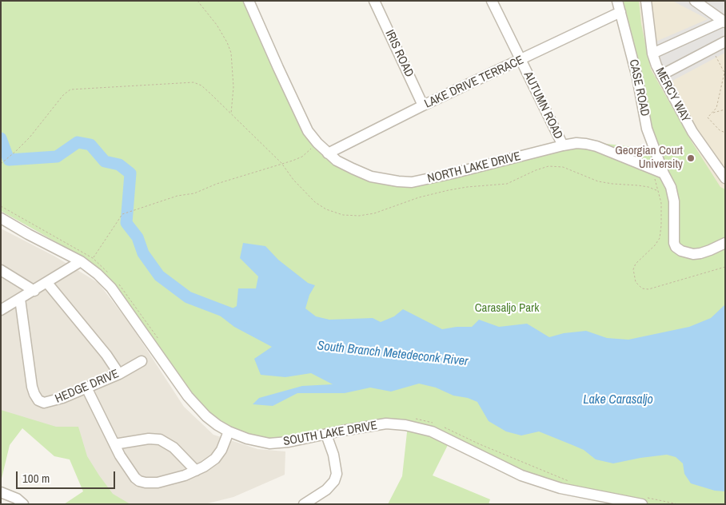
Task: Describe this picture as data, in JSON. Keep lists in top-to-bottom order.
{
  "streets": {
    "street": [
      "IRIS ROAD",
      "LAKE DRIVE TERRACE",
      "CASE ROAD",
      "MERCY WAY",
      "AUTUMN ROAD",
      "NORTH LAKE DRIVE",
      "HEDGE DRIVE",
      "SOUTH LAKE DRIVE"
    ]
  },
  "crossings": [
    ["IRIS ROAD", "LAKE DRIVE TERRACE"],
    ["LAKE DRIVE TERRACE", "CASE ROAD"],
    ["LAKE DRIVE TERRACE", "AUTUMN ROAD"],
    ["LAKE DRIVE TERRACE", "NORTH LAKE DRIVE"],
    ["CASE ROAD", "NORTH LAKE DRIVE"],
    ["AUTUMN ROAD", "NORTH LAKE DRIVE"]
  ],
  "water": ["South Branch Metedeconk River", "Lake Carasaljo"],
  "parks": ["Carasaljo Park"],
  "places": ["Georgian Court University"],
  "scale_bar": "100 m"
}
